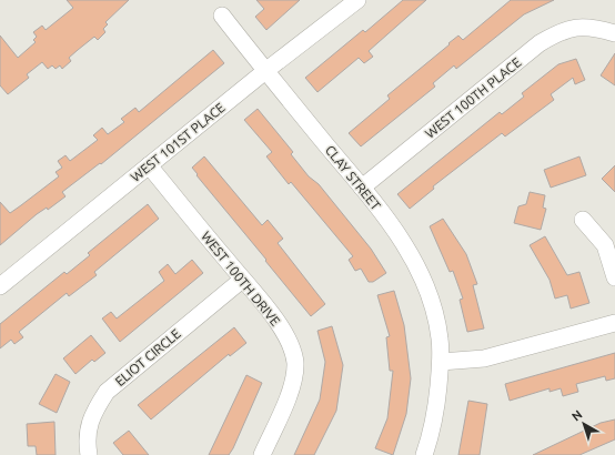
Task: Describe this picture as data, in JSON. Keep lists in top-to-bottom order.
{
  "streets": {
    "street": [
      "WEST 100TH PLACE",
      "WEST 101ST PLACE",
      "CLAY STREET",
      "WEST 100TH DRIVE",
      "ELIOT CIRCLE"
    ]
  },
  "crossings": [
    ["WEST 100TH PLACE", "CLAY STREET"],
    ["WEST 101ST PLACE", "CLAY STREET"],
    ["WEST 101ST PLACE", "WEST 100TH DRIVE"],
    ["WEST 100TH DRIVE", "ELIOT CIRCLE"]
  ],
  "north": "top left"
}
